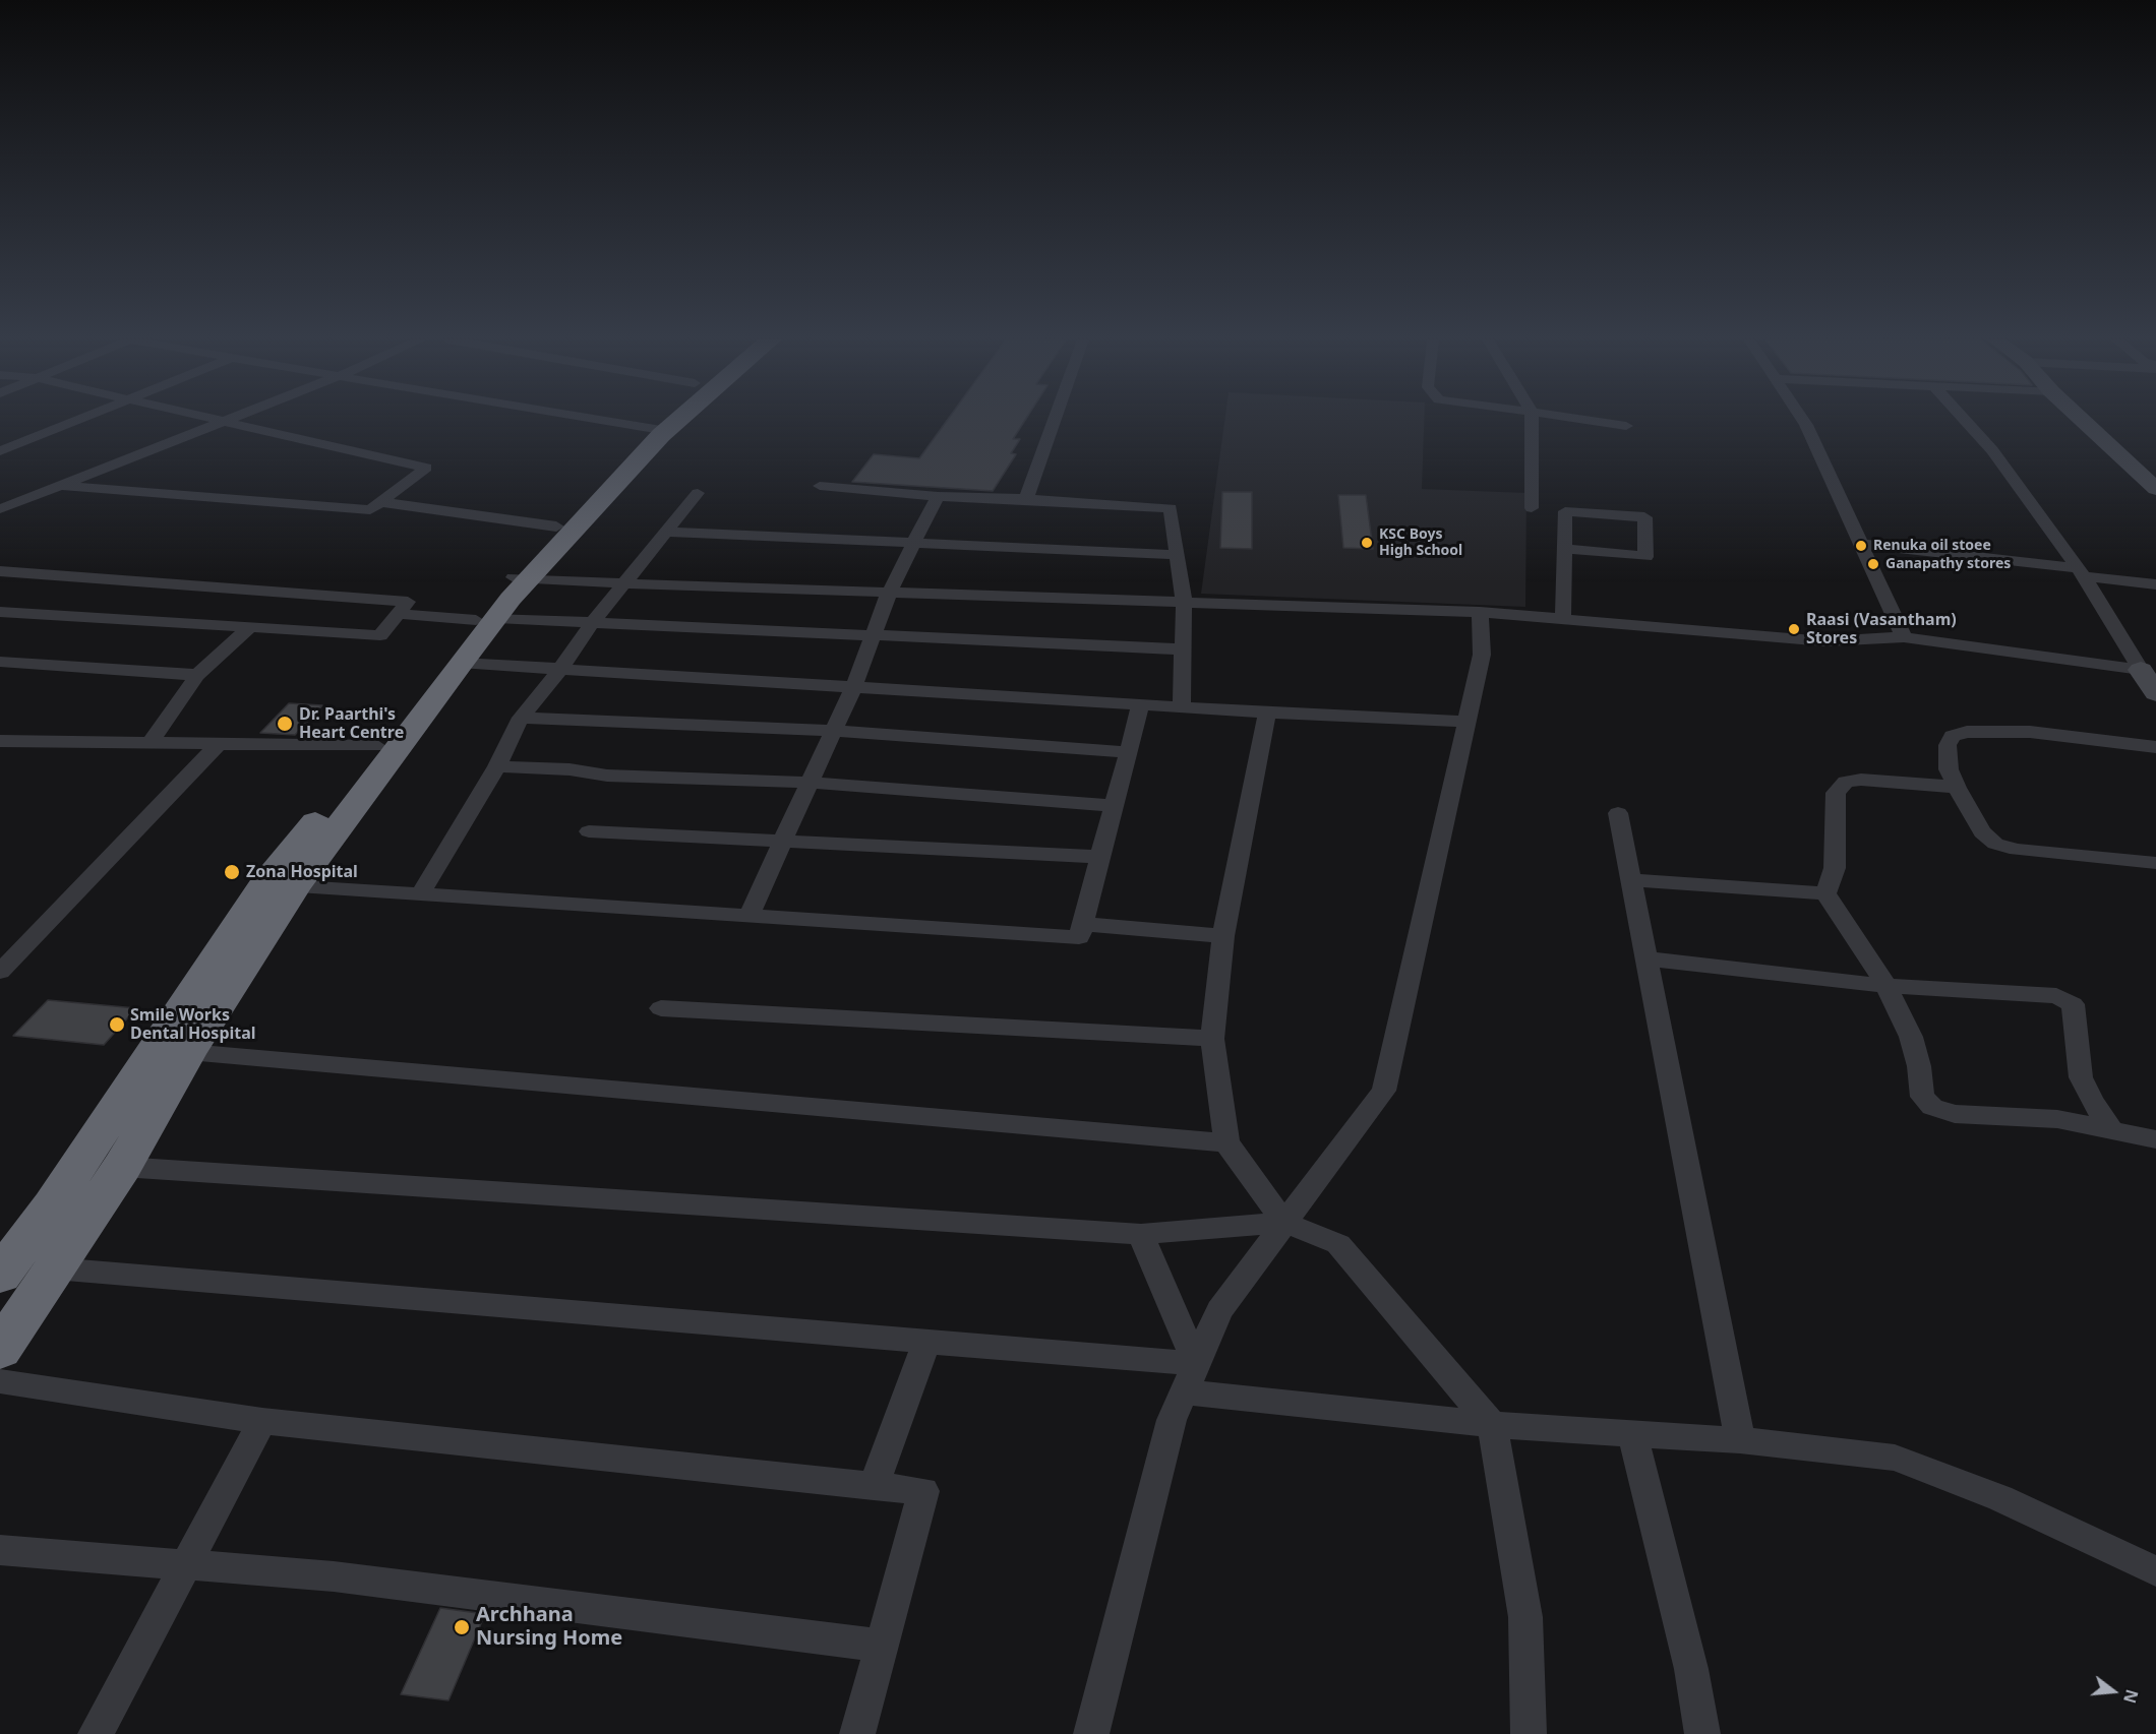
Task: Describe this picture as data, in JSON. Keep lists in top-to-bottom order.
{
  "places": [
    "KSC Boys High School",
    "Renuka oil stoee",
    "Ganapathy stores",
    "Raasi (Vasantham) Stores",
    "Dr. Paarthi's Heart Centre",
    "Zona Hospital",
    "Smile Works Dental Hospital",
    "Archhana Nursing Home"
  ],
  "north": "right"
}
